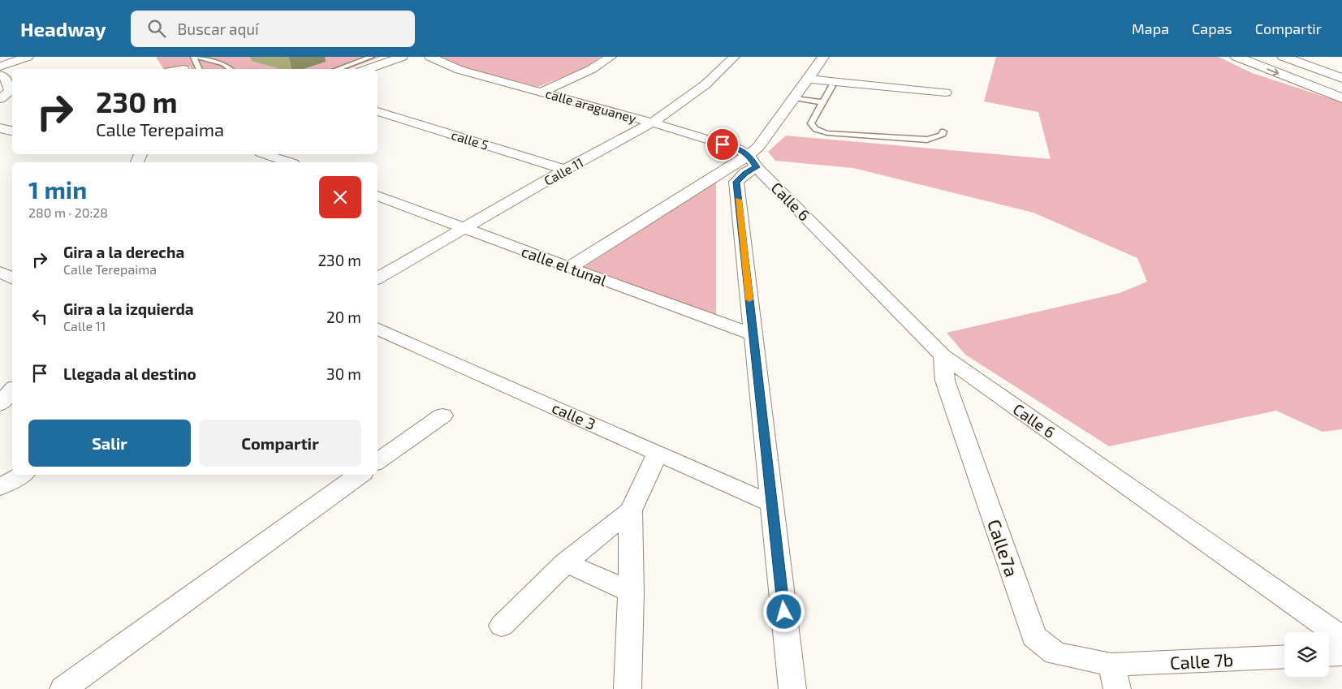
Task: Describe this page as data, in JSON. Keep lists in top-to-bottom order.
{
  "streets": {
    "street": [
      "calle araguaney",
      "calle 5",
      "Calle 11",
      "Calle 6",
      "calle el tunal",
      "calle 3",
      "Calle7a",
      "Calle 7b"
    ]
  },
  "crossings": [
    ["calle araguaney", "Calle 11"],
    ["calle 5", "Calle 11"],
    ["Calle 11", "calle el tunal"],
    ["Calle 6", "Calle7a"],
    ["Calle7a", "Calle 7b"]
  ],
  "page": {
    "header": "Headway",
    "search": "Buscar aquí",
    "nav": ["Mapa", "Capas", "Compartir"],
    "turn": ["230 m", "Calle Terepaima"],
    "heading": ["1 min", "280 m · 20:28"],
    "list": [
      {
        "name": "Gira a la derecha",
        "note": "Calle Terepaima",
        "value": "230 m"
      },
      {
        "name": "Gira a la izquierda",
        "note": "Calle 11",
        "value": "20 m"
      },
      {
        "name": "Llegada al destino",
        "value": "30 m"
      }
    ],
    "buttons": ["Salir", "Compartir"]
  }
}
